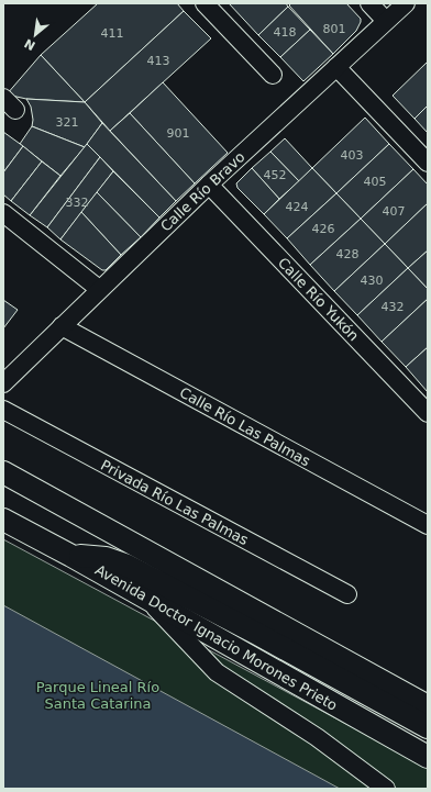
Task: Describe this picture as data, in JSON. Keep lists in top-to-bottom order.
{
  "streets": {
    "main road": ["Avenida Doctor Ignacio Morones Prieto"],
    "street": [
      "Calle Río Bravo",
      "Calle Río Yukón",
      "Calle Río Las Palmas",
      "Privada Río Las Palmas"
    ]
  },
  "crossings": [
    ["Calle Río Bravo", "Calle Río Yukón"],
    ["Calle Río Bravo", "Calle Río Las Palmas"]
  ],
  "parks": ["Parque Lineal Río Santa Catarina"],
  "house_numbers": [
    "801",
    "418",
    "411",
    "413",
    "321",
    "901",
    "403",
    "452",
    "405",
    "332",
    "424",
    "407",
    "426",
    "428",
    "430",
    "432"
  ],
  "north": "bottom left"
}
